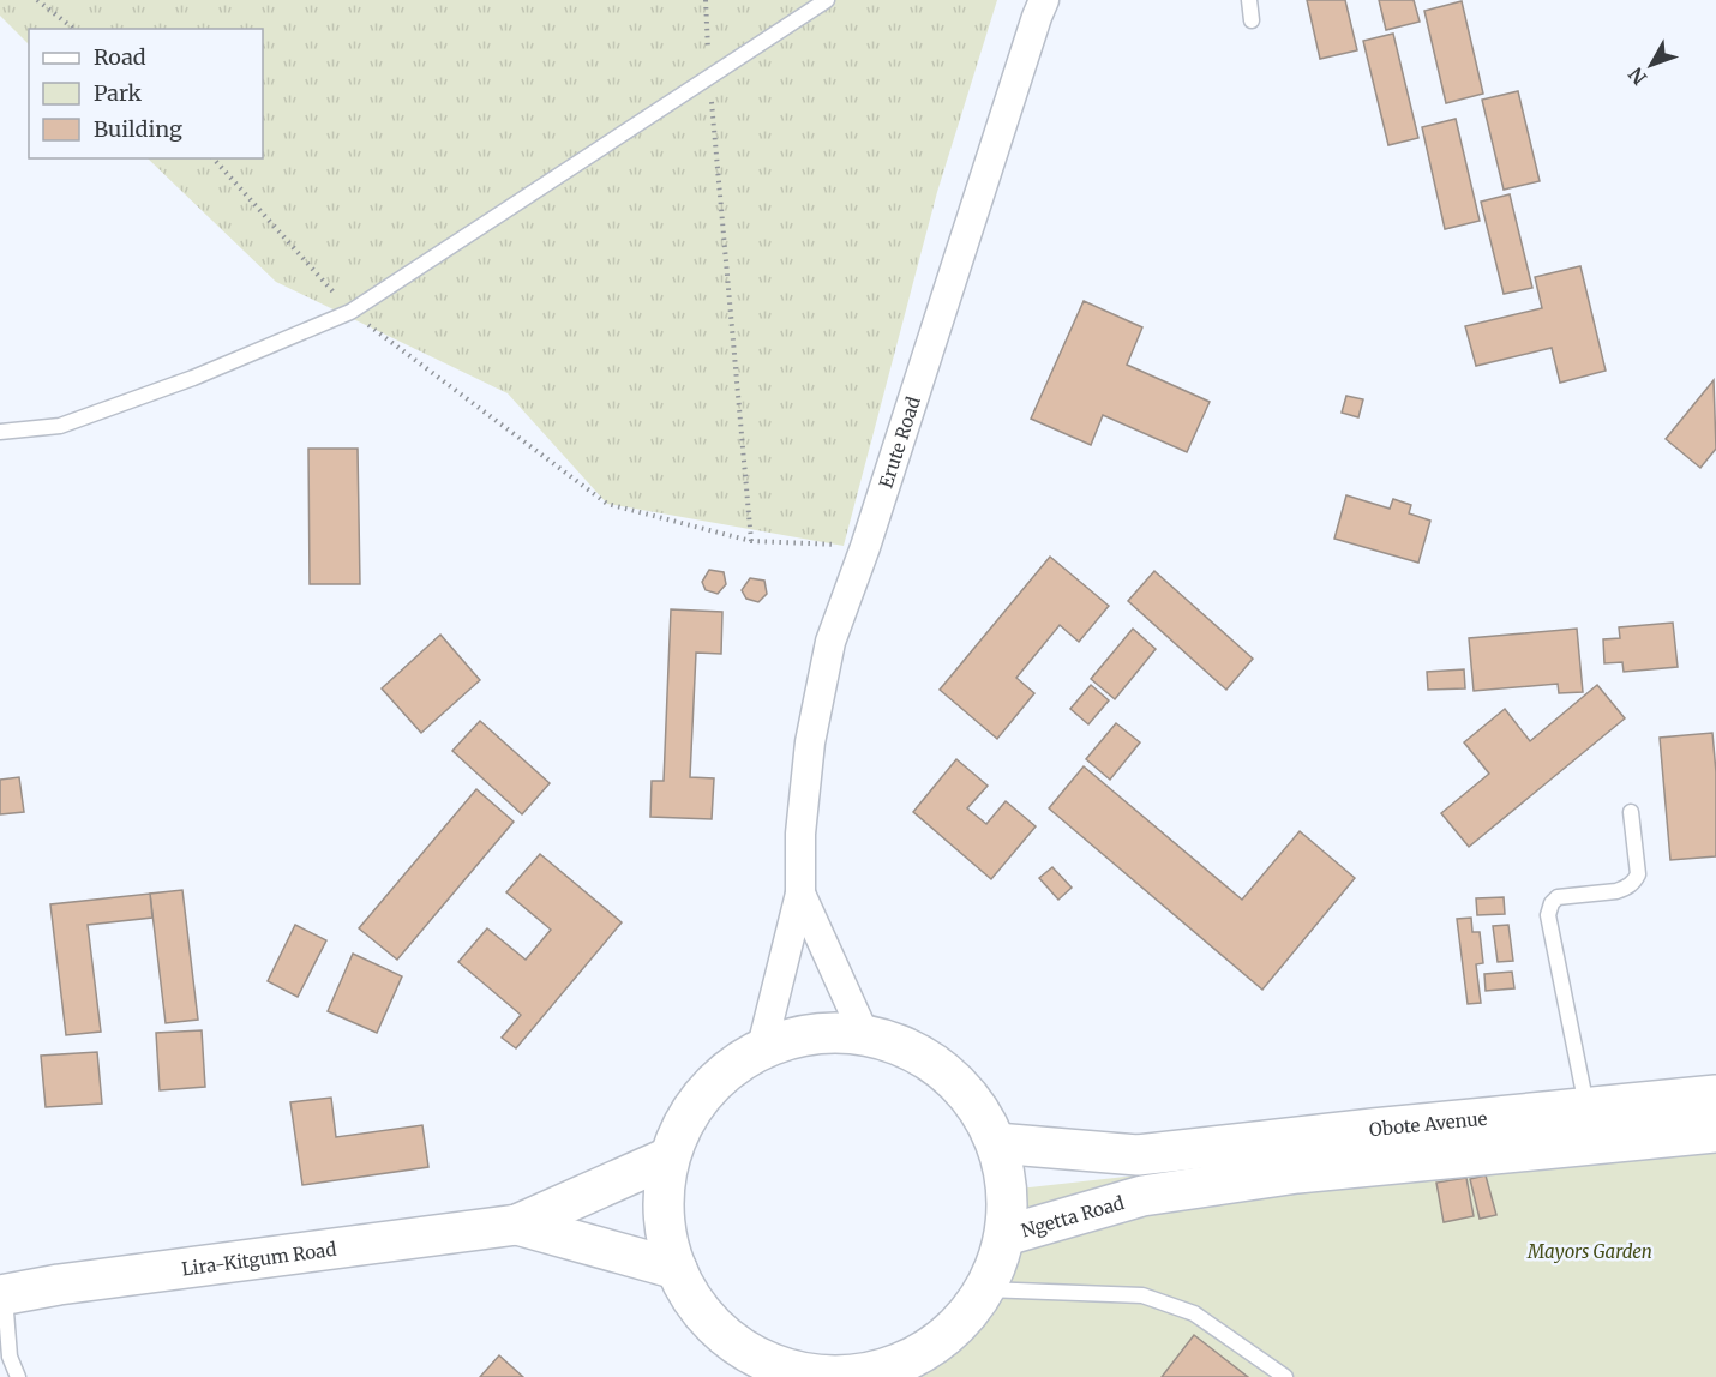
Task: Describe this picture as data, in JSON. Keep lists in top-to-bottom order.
{
  "streets": {
    "main road": ["Obote Avenue", "Ngetta Road", "Lira-Kitgum Road"],
    "street": ["Erute Road"]
  },
  "crossings": [
    ["Obote Avenue", "Ngetta Road"]
  ],
  "parks": ["Mayors Garden"],
  "legend": ["Road", "Park", "Building"],
  "north": "bottom left"
}
